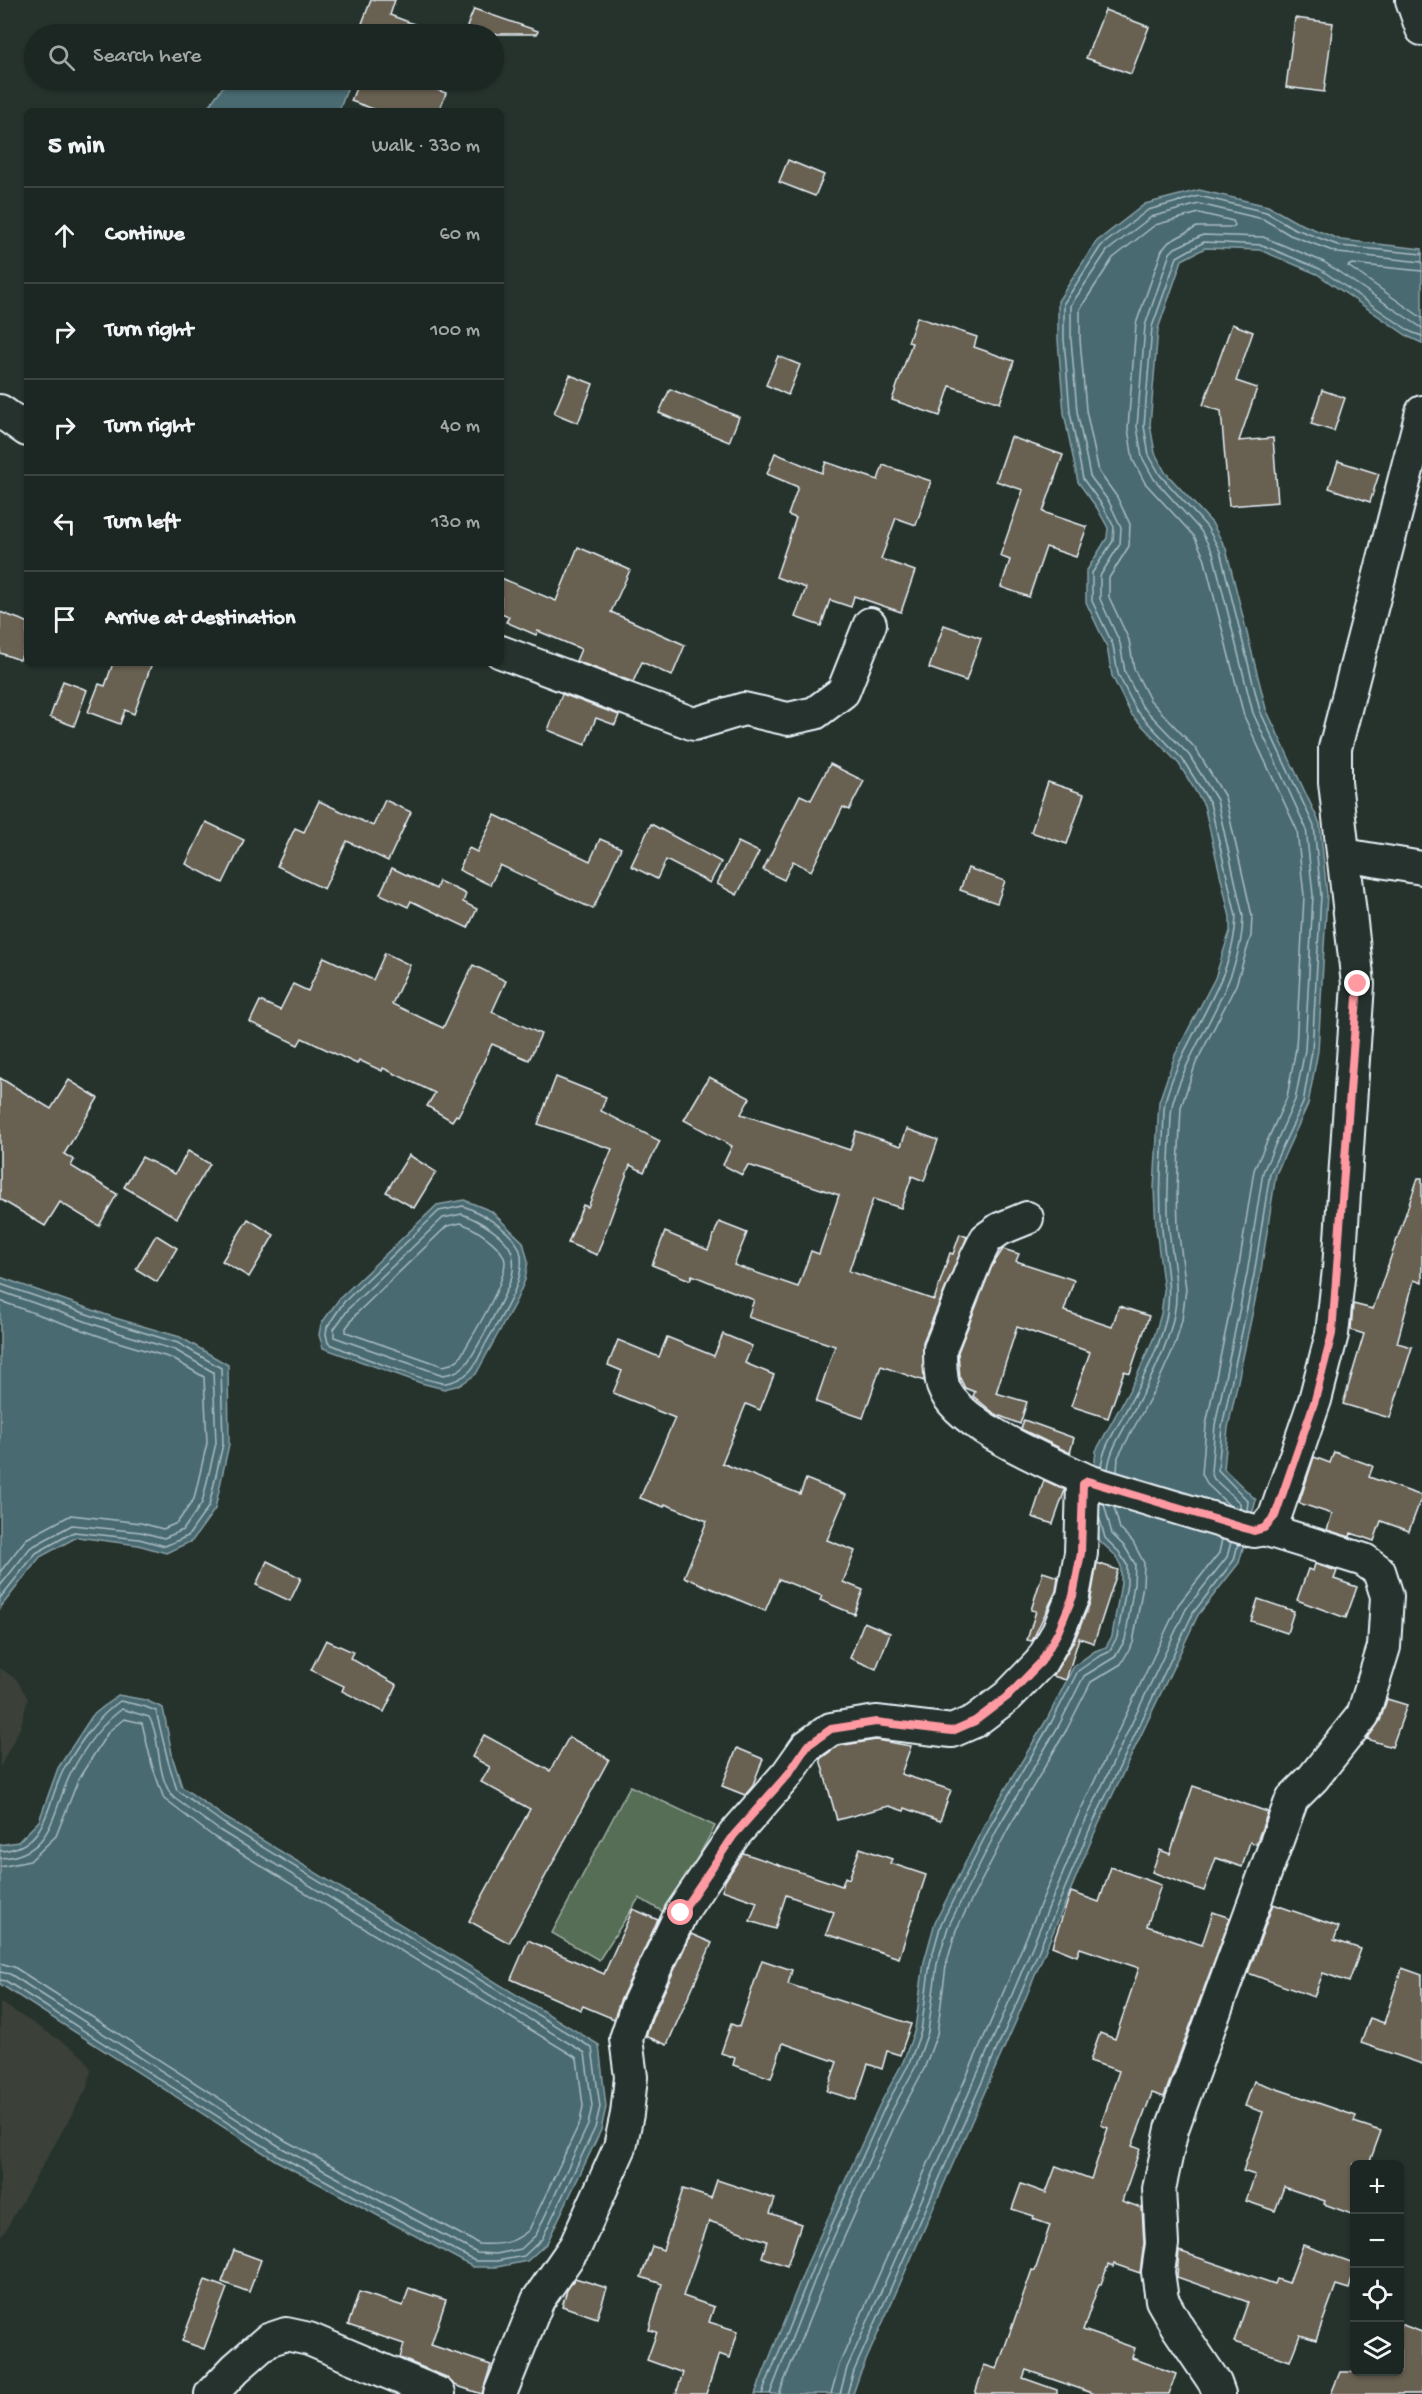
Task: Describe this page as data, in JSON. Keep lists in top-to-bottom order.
{
  "page": {
    "search": "Search here",
    "heading": ["5 min", "Walk · 330 m"],
    "list": [
      ["Continue", "60 m"],
      ["Turn right", "100 m"],
      ["Turn right", "40 m"],
      ["Turn left", "130 m"],
      "Arrive at destination"
    ],
    "map_buttons": ["+", "−"]
  }
}
